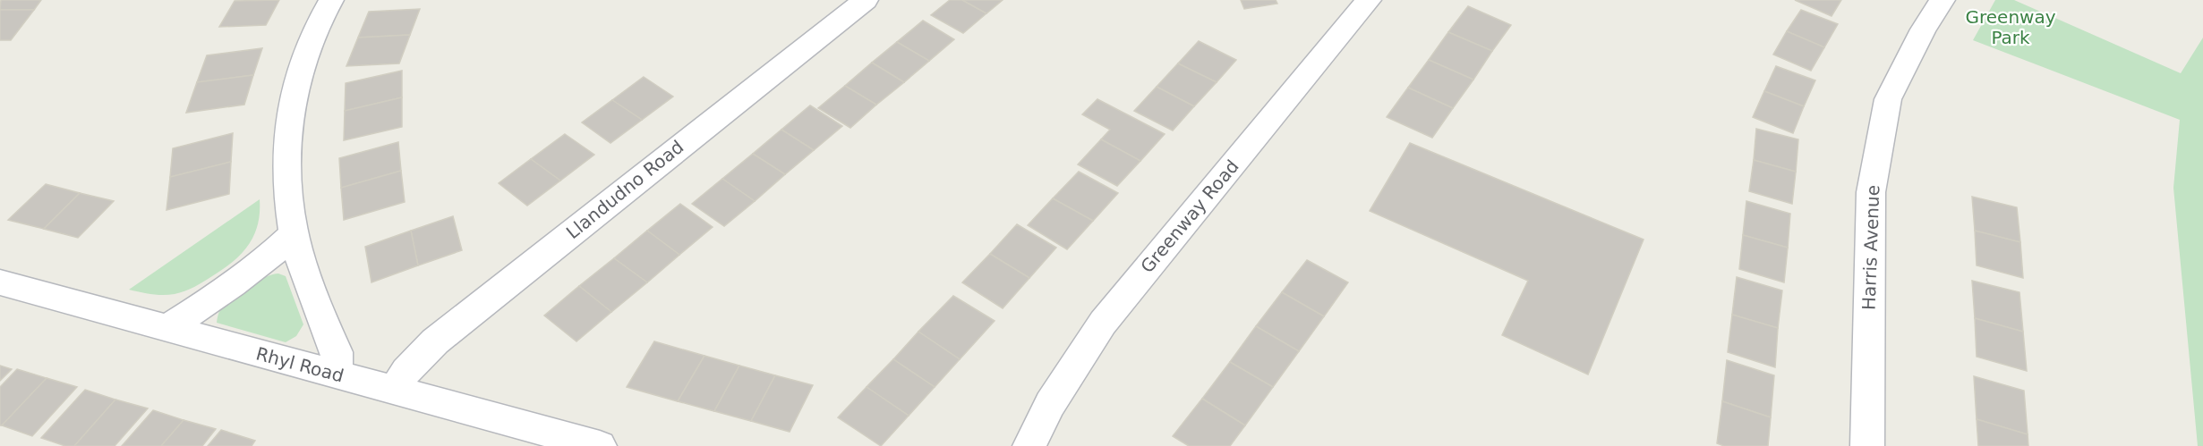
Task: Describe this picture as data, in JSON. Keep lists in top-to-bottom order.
{
  "streets": {
    "street": [
      "Llandudno Road",
      "Greenway Road",
      "Harris Avenue",
      "Rhyl Road"
    ]
  },
  "crossings": [
    ["Llandudno Road", "Rhyl Road"]
  ],
  "parks": ["Greenway Park"]
}
